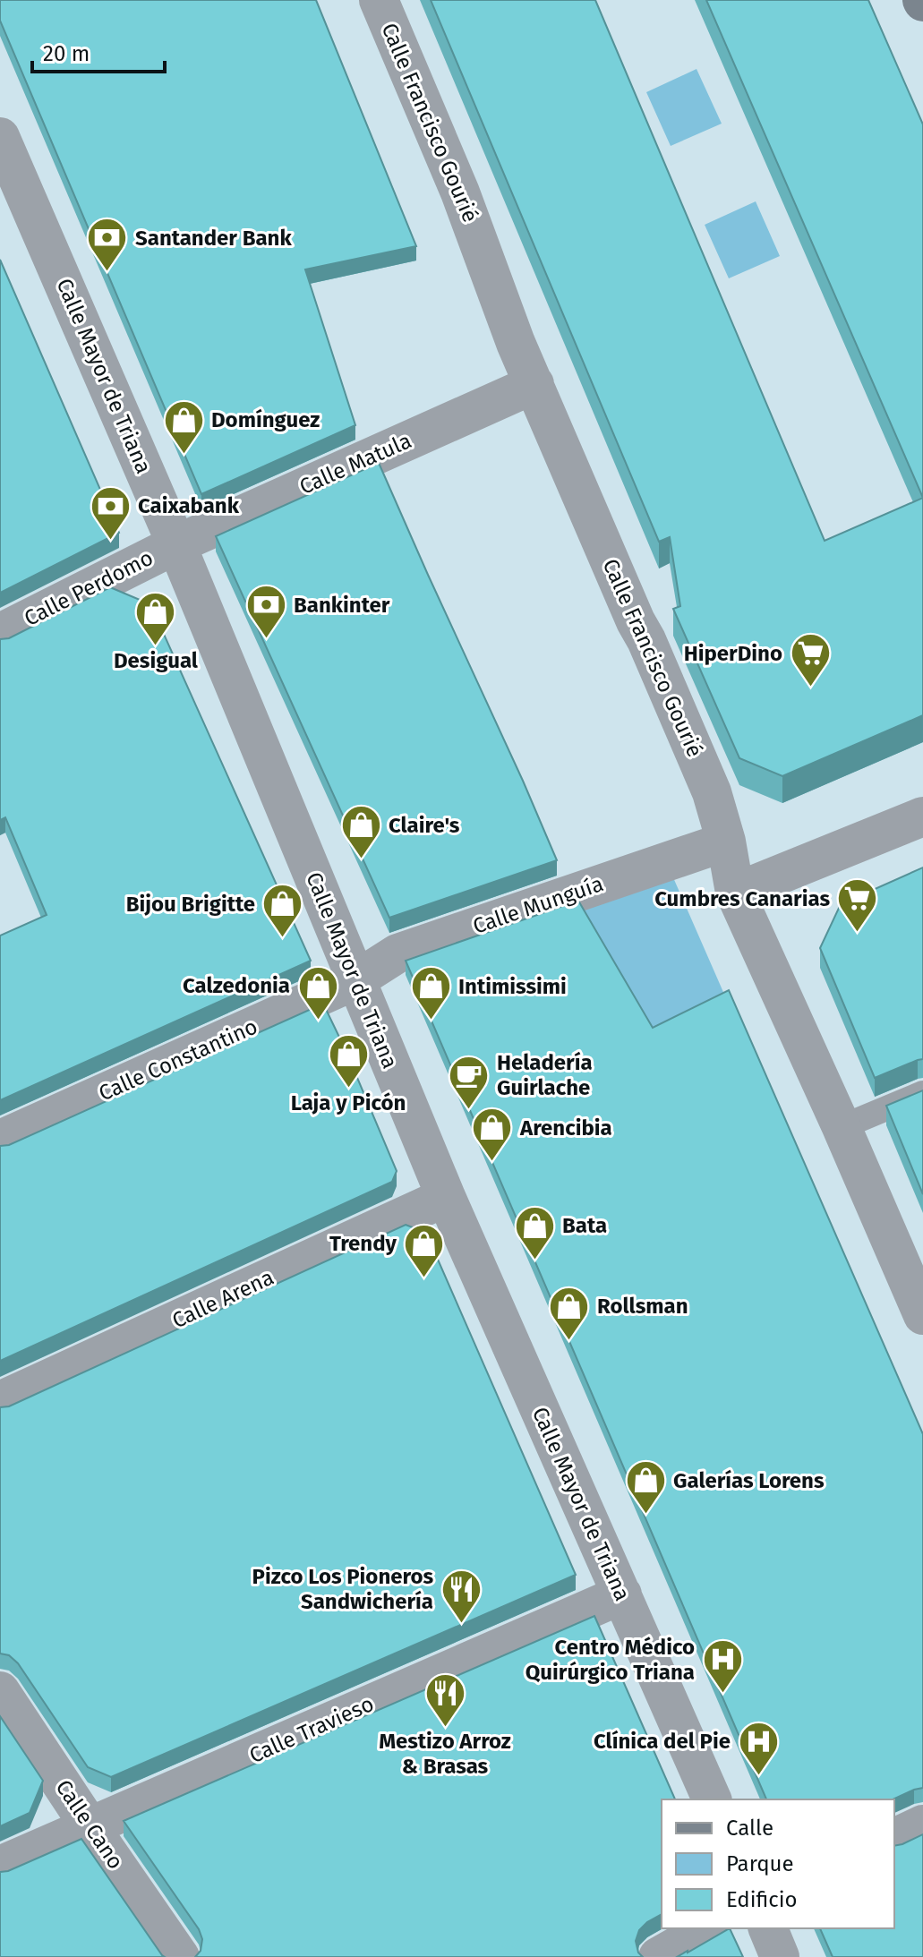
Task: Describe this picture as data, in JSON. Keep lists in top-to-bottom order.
{
  "streets": {
    "street": [
      "Calle Francisco Gourié",
      "Calle Mayor de Triana",
      "Calle Matula",
      "Calle Perdomo",
      "Calle Munguía",
      "Calle Constantino",
      "Calle Arena",
      "Calle Travieso",
      "Calle Cano"
    ]
  },
  "crossings": [
    ["Calle Francisco Gourié", "Calle Matula"],
    ["Calle Francisco Gourié", "Calle Munguía"],
    ["Calle Mayor de Triana", "Calle Matula"],
    ["Calle Mayor de Triana", "Calle Perdomo"],
    ["Calle Mayor de Triana", "Calle Munguía"],
    ["Calle Mayor de Triana", "Calle Constantino"],
    ["Calle Mayor de Triana", "Calle Arena"],
    ["Calle Mayor de Triana", "Calle Travieso"],
    ["Calle Matula", "Calle Perdomo"],
    ["Calle Munguía", "Calle Constantino"],
    ["Calle Travieso", "Calle Cano"]
  ],
  "places": {
    "bank": ["Santander Bank", "Caixabank", "Bankinter"],
    "shop": [
      "Domínguez",
      "Desigual",
      "Claire's",
      "Bijou Brigitte",
      "Calzedonia",
      "Intimissimi",
      "Laja y Picón",
      "Arencibia",
      "Bata",
      "Trendy",
      "Rollsman",
      "Galerías Lorens"
    ],
    "supermarket": ["HiperDino", "Cumbres Canarias"],
    "cafe": ["Heladería Guirlache"],
    "restaurant": ["Pizco Los Pioneros Sandwichería", "Mestizo Arroz & Brasas"],
    "hospital": ["Centro Médico Quirúrgico Triana", "Clínica del Pie"]
  },
  "legend": ["Calle", "Parque", "Edificio"],
  "scale_bar": "20 m"
}
